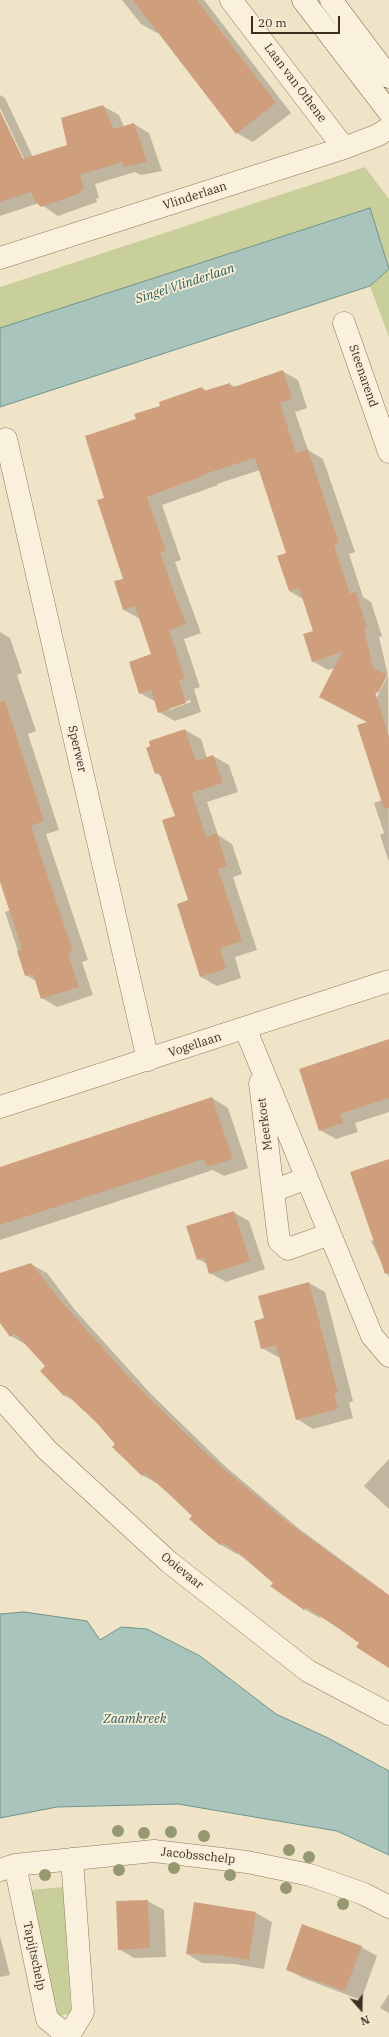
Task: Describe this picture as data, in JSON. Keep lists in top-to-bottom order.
{
  "streets": {
    "street": [
      "Laan van Othene",
      "Vlinderlaan",
      "Steenarend",
      "Sperwer",
      "Vogellaan",
      "Meerkoet",
      "Ooievaar",
      "Jacobsschelp",
      "Tapijtschelp"
    ]
  },
  "crossings": [
    ["Laan van Othene", "Vlinderlaan"],
    ["Sperwer", "Vogellaan"],
    ["Vogellaan", "Meerkoet"],
    ["Jacobsschelp", "Tapijtschelp"]
  ],
  "water": ["Singel Vlinderlaan", "Zaamkreek"],
  "scale_bar": "20 m",
  "north": "bottom"
}
